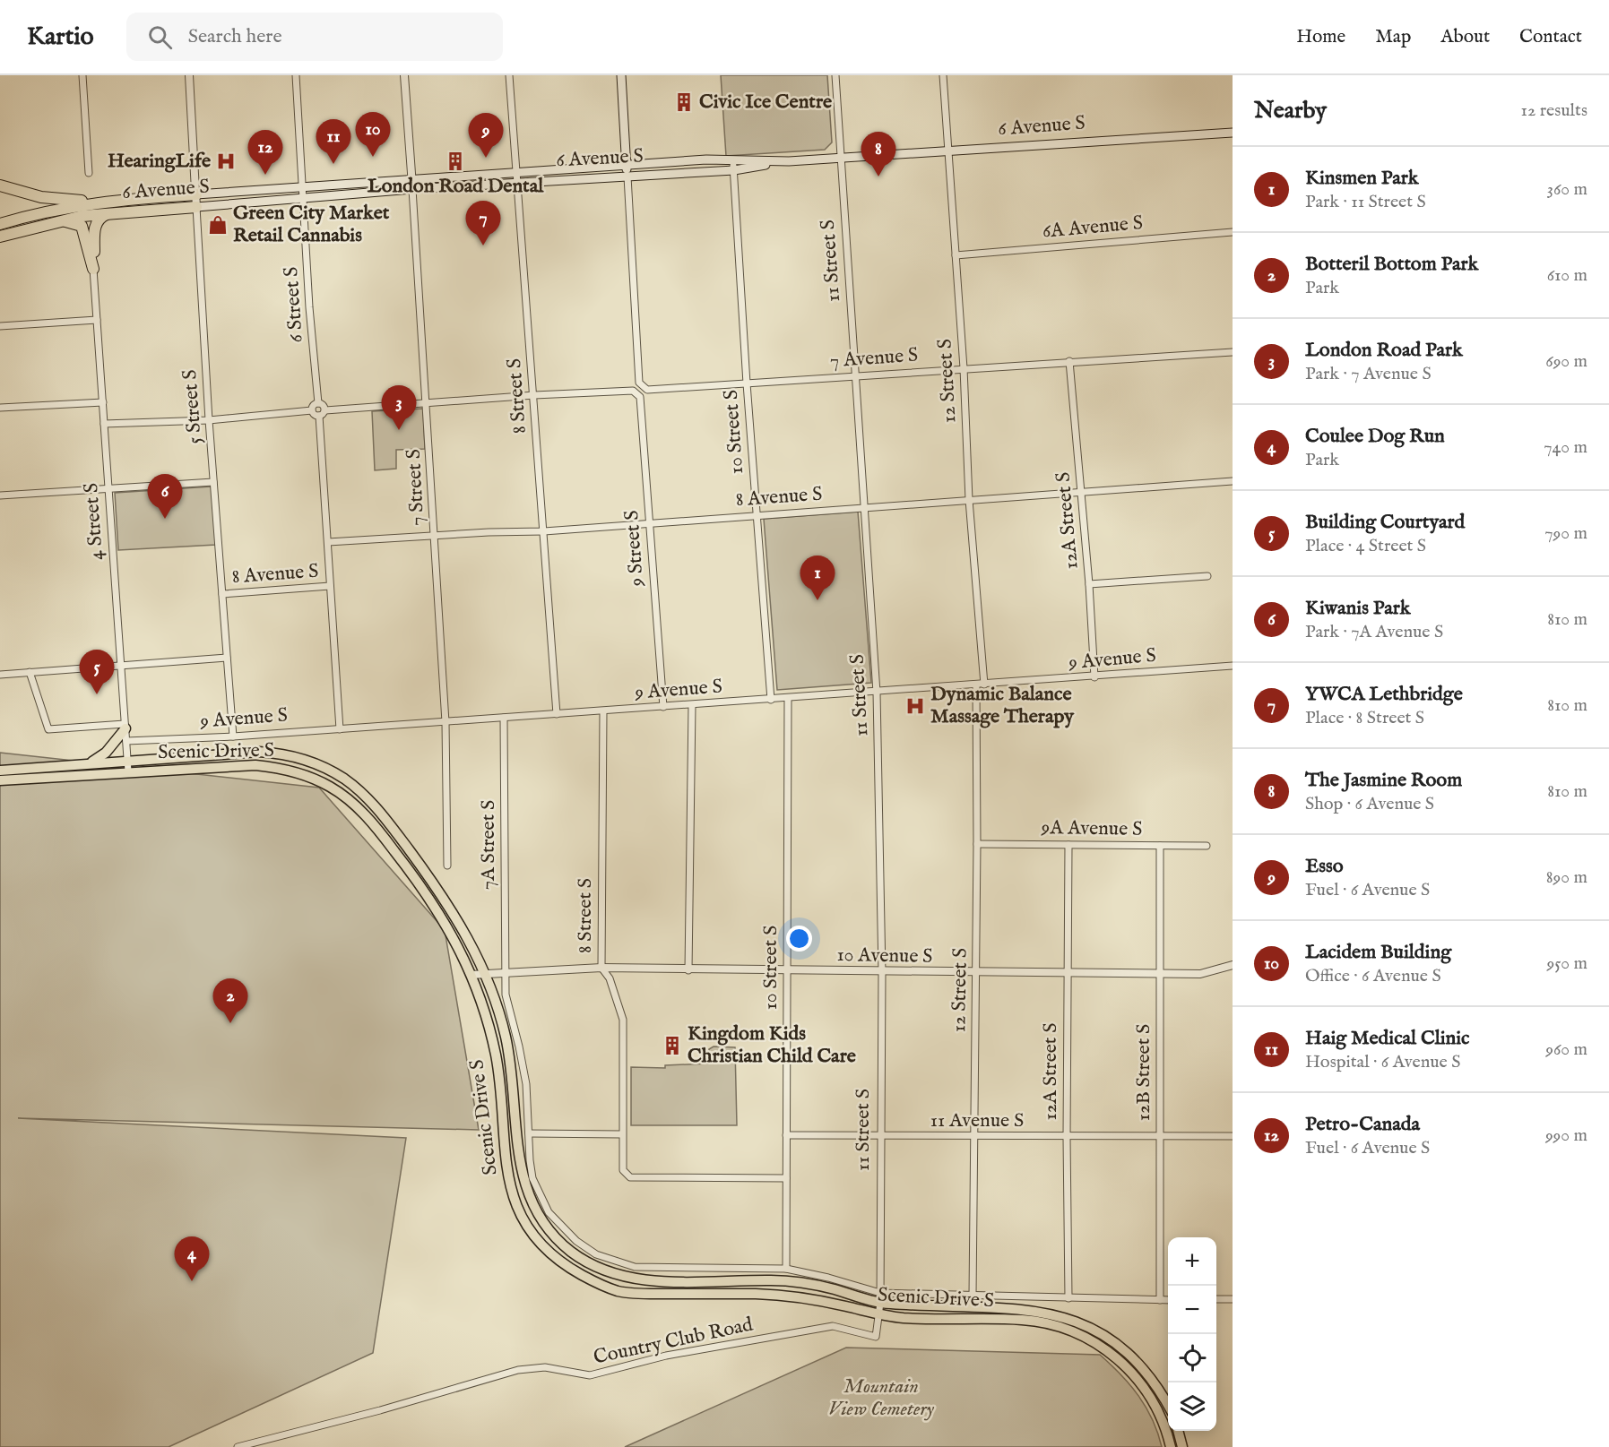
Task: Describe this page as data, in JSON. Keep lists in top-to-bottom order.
{
  "streets": {
    "highway": ["6 Avenue S"],
    "main road": ["Scenic Drive S"],
    "street": [
      "6A Avenue S",
      "11 Street S",
      "6 Street S",
      "7 Avenue S",
      "12 Street S",
      "8 Street S",
      "5 Street S",
      "10 Street S",
      "7 Street S",
      "8 Avenue S",
      "12A Street S",
      "4 Street S",
      "9 Street S",
      "9 Avenue S",
      "9A Avenue S",
      "7A Street S",
      "10 Avenue S",
      "12B Street S",
      "11 Avenue S",
      "Country Club Road"
    ]
  },
  "crossings": [
    ["6 Avenue S", "11 Street S"],
    ["6 Avenue S", "6 Street S"],
    ["6 Avenue S", "7 Avenue S"],
    ["6 Avenue S", "12 Street S"],
    ["6 Avenue S", "8 Street S"],
    ["6 Avenue S", "5 Street S"],
    ["6 Avenue S", "10 Street S"],
    ["6 Avenue S", "7 Street S"],
    ["6A Avenue S", "12 Street S"],
    ["11 Street S", "7 Avenue S"],
    ["11 Street S", "8 Avenue S"],
    ["11 Street S", "9 Avenue S"],
    ["11 Street S", "Scenic Drive S"],
    ["11 Street S", "10 Avenue S"],
    ["11 Street S", "11 Avenue S"],
    ["11 Street S", "Country Club Road"],
    ["7 Avenue S", "12 Street S"],
    ["7 Avenue S", "10 Street S"],
    ["7 Avenue S", "12A Street S"],
    ["12 Street S", "8 Avenue S"],
    ["12 Street S", "9 Avenue S"],
    ["12 Street S", "Scenic Drive S"],
    ["12 Street S", "9A Avenue S"],
    ["12 Street S", "10 Avenue S"],
    ["12 Street S", "11 Avenue S"],
    ["8 Street S", "10 Street S"],
    ["8 Street S", "8 Avenue S"],
    ["8 Street S", "9 Street S"],
    ["8 Street S", "9 Avenue S"],
    ["8 Street S", "10 Avenue S"],
    ["5 Street S", "8 Avenue S"],
    ["5 Street S", "9 Avenue S"],
    ["10 Street S", "8 Avenue S"],
    ["10 Street S", "9 Avenue S"],
    ["10 Street S", "Scenic Drive S"],
    ["10 Street S", "10 Avenue S"],
    ["10 Street S", "11 Avenue S"],
    ["7 Street S", "8 Avenue S"],
    ["7 Street S", "9 Avenue S"],
    ["8 Avenue S", "12A Street S"],
    ["8 Avenue S", "9 Street S"],
    ["12A Street S", "9 Avenue S"],
    ["12A Street S", "Scenic Drive S"],
    ["12A Street S", "9A Avenue S"],
    ["12A Street S", "10 Avenue S"],
    ["12A Street S", "11 Avenue S"],
    ["4 Street S", "9 Avenue S"],
    ["4 Street S", "Scenic Drive S"],
    ["9 Street S", "9 Avenue S"],
    ["9 Avenue S", "7A Street S"],
    ["Scenic Drive S", "7A Street S"],
    ["Scenic Drive S", "10 Avenue S"],
    ["Scenic Drive S", "12B Street S"],
    ["Scenic Drive S", "Country Club Road"],
    ["9A Avenue S", "12B Street S"],
    ["7A Street S", "10 Avenue S"],
    ["10 Avenue S", "12B Street S"],
    ["12B Street S", "11 Avenue S"]
  ],
  "parks": ["Mountain View Cemetery"],
  "places": {
    "building": ["Civic Ice Centre", "London Road Dental", "Kingdom Kids Christian Child Care"],
    "hospital": ["HearingLife", "Dynamic Balance Massage Therapy"],
    "shop": ["Green City Market Retail Cannabis"]
  },
  "page": {
    "header": "Kartio",
    "search": "Search here",
    "nav": [
      "Home",
      "Map",
      "About",
      "Contact"
    ],
    "heading": ["Nearby", "12 results"],
    "pins": [
      "10",
      "9",
      "11",
      "12",
      "8",
      "7",
      "3",
      "6",
      "1",
      "5",
      "2",
      "4"
    ],
    "list": [
      {
        "mark": "1",
        "name": "Kinsmen Park",
        "note": "Park · 11 Street S",
        "value": "360 m"
      },
      {
        "mark": "2",
        "name": "Botteril Bottom Park",
        "note": "Park",
        "value": "610 m"
      },
      {
        "mark": "3",
        "name": "London Road Park",
        "note": "Park · 7 Avenue S",
        "value": "690 m"
      },
      {
        "mark": "4",
        "name": "Coulee Dog Run",
        "note": "Park",
        "value": "740 m"
      },
      {
        "mark": "5",
        "name": "Building Courtyard",
        "note": "Place · 4 Street S",
        "value": "790 m"
      },
      {
        "mark": "6",
        "name": "Kiwanis Park",
        "note": "Park · 7A Avenue S",
        "value": "810 m"
      },
      {
        "mark": "7",
        "name": "YWCA Lethbridge",
        "note": "Place · 8 Street S",
        "value": "810 m"
      },
      {
        "mark": "8",
        "name": "The Jasmine Room",
        "note": "Shop · 6 Avenue S",
        "value": "810 m"
      },
      {
        "mark": "9",
        "name": "Esso",
        "note": "Fuel · 6 Avenue S",
        "value": "890 m"
      },
      {
        "mark": "10",
        "name": "Lacidem Building",
        "note": "Office · 6 Avenue S",
        "value": "950 m"
      },
      {
        "mark": "11",
        "name": "Haig Medical Clinic",
        "note": "Hospital · 6 Avenue S",
        "value": "960 m"
      },
      {
        "mark": "12",
        "name": "Petro-Canada",
        "note": "Fuel · 6 Avenue S",
        "value": "990 m"
      }
    ],
    "map_buttons": ["+", "−"]
  }
}
